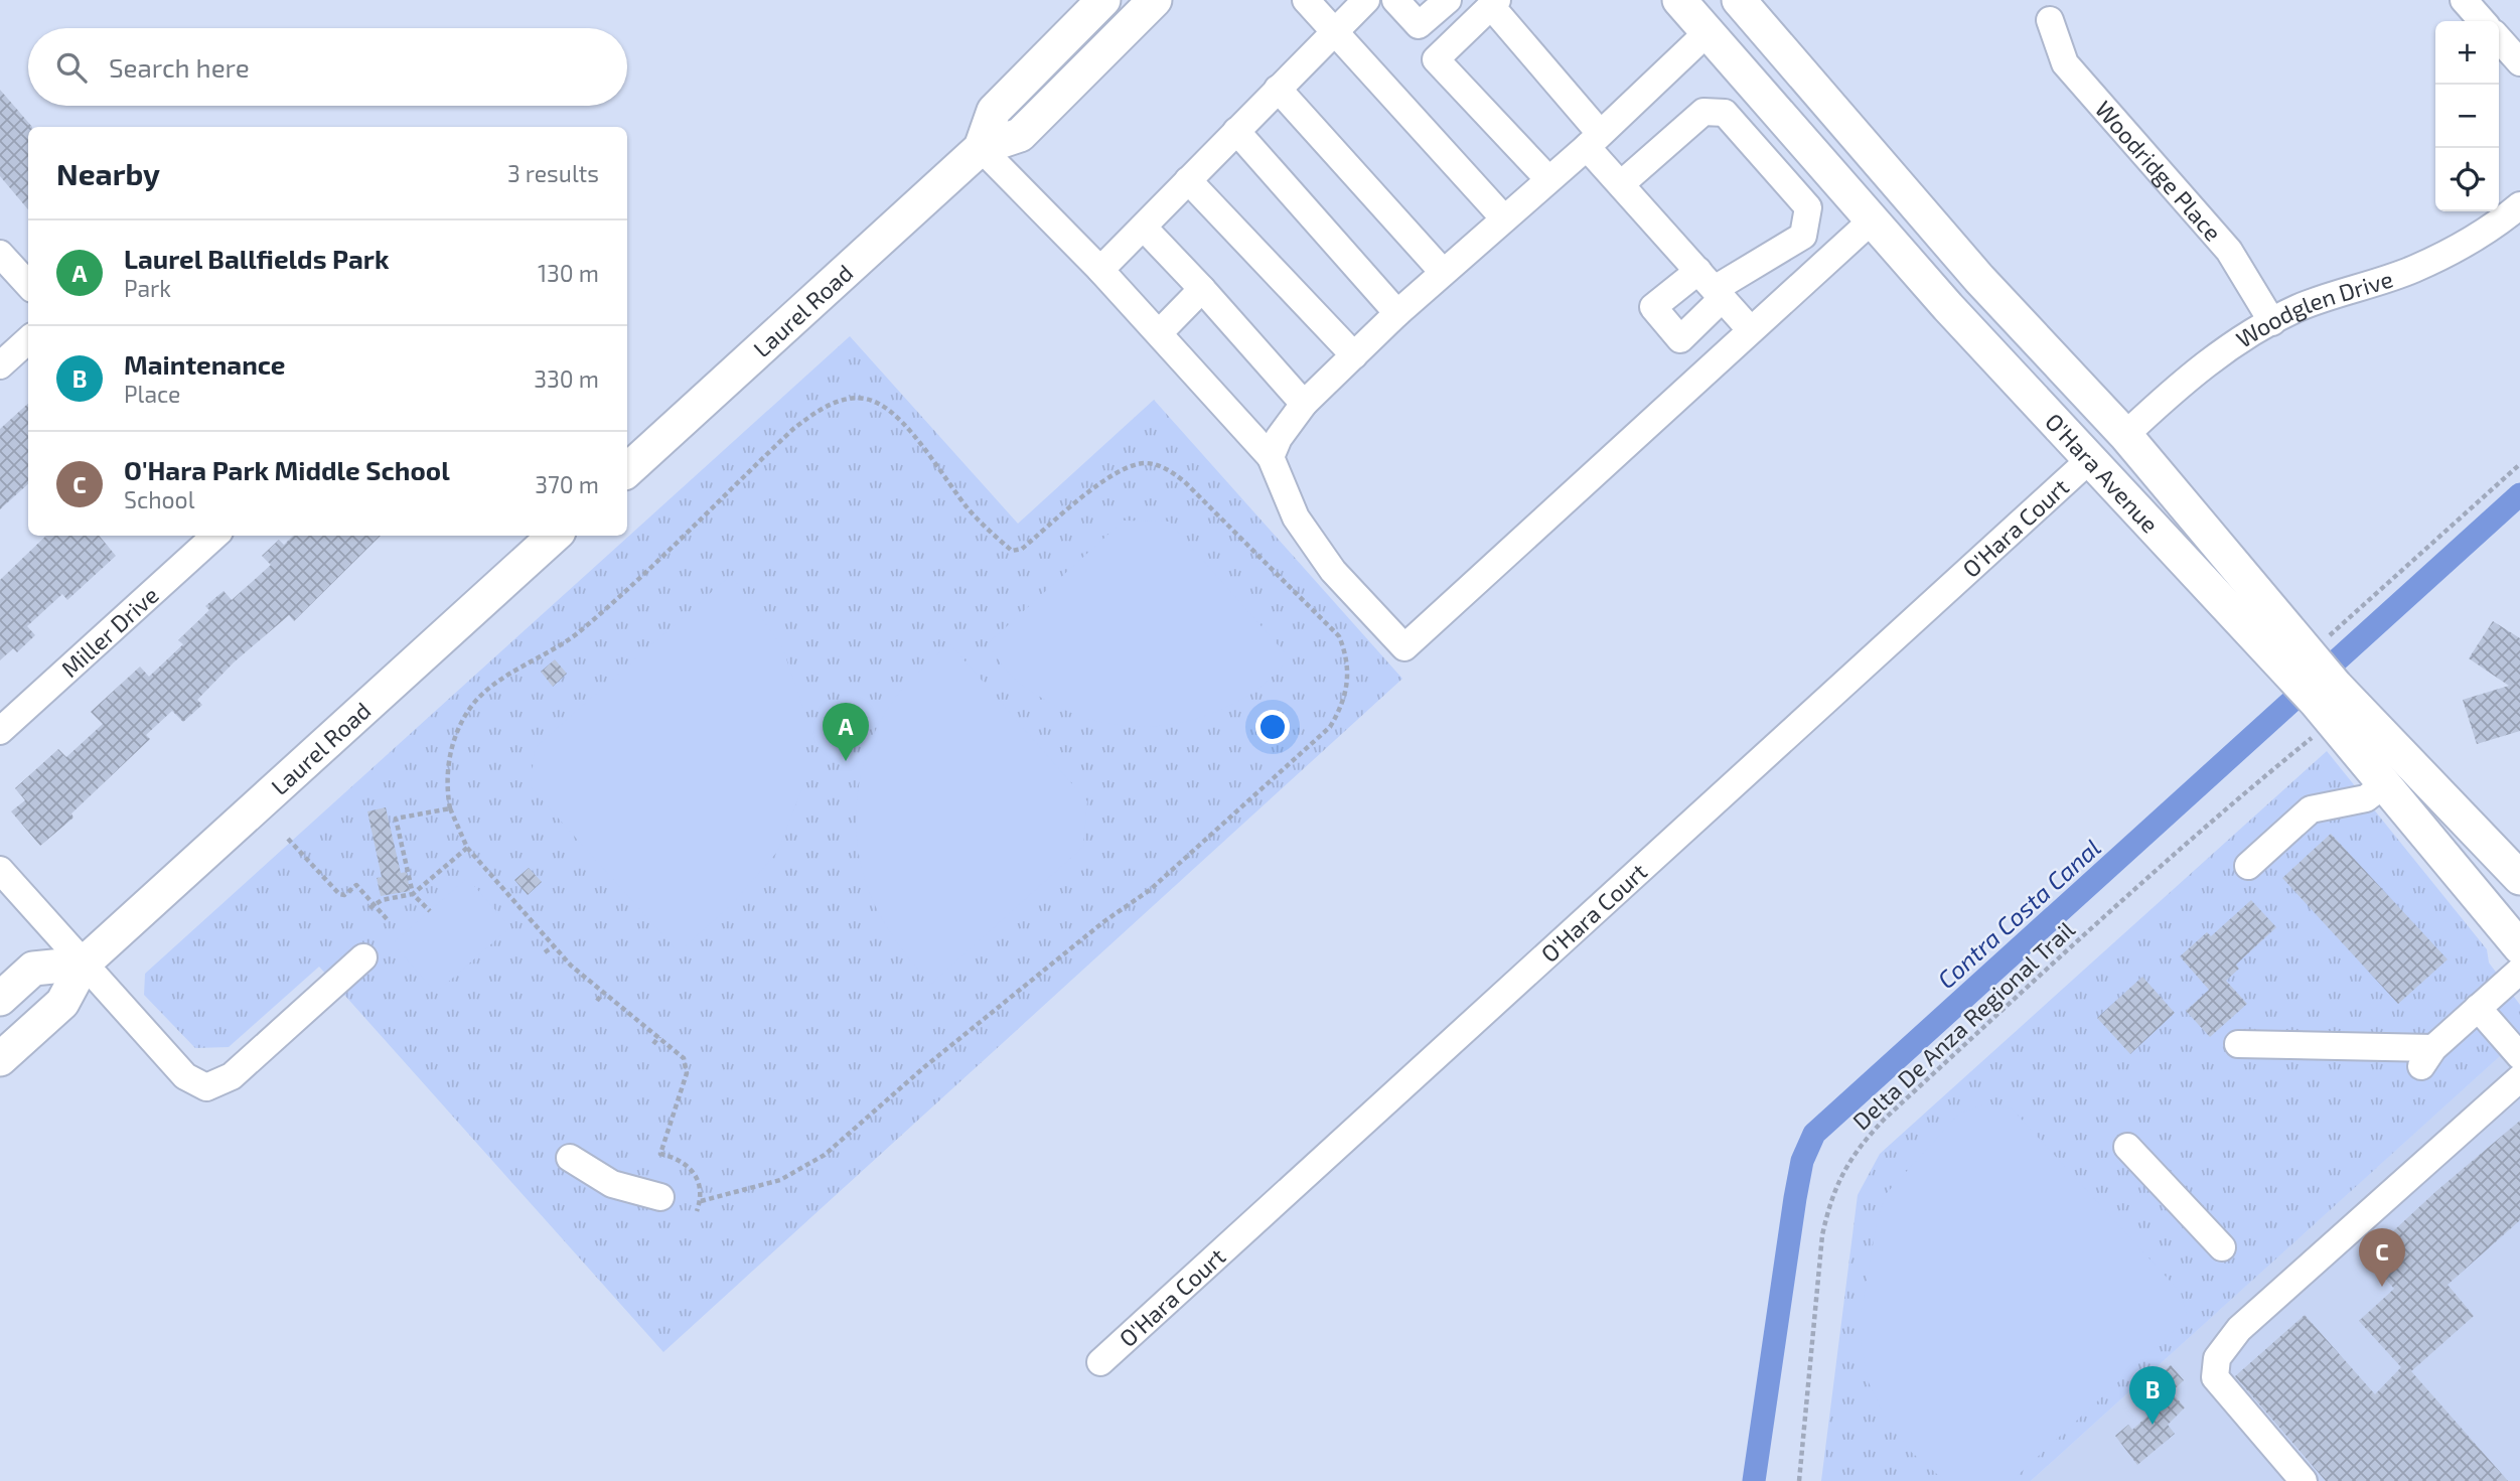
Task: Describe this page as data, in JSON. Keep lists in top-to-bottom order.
{
  "streets": {
    "main road": ["Laurel Road", "O'Hara Avenue"],
    "street": [
      "Woodridge Place",
      "Woodglen Drive",
      "O'Hara Court",
      "Miller Drive"
    ],
    "path": ["Delta De Anza Regional Trail"]
  },
  "crossings": [
    ["Woodridge Place", "Woodglen Drive"],
    ["Woodglen Drive", "O'Hara Avenue"],
    ["O'Hara Avenue", "O'Hara Court"],
    ["O'Hara Avenue", "Delta De Anza Regional Trail"]
  ],
  "water": ["Contra Costa Canal"],
  "page": {
    "map_buttons": ["+", "−"],
    "search": "Search here",
    "heading": ["Nearby", "3 results"],
    "list": [
      {
        "mark": "A",
        "name": "Laurel Ballfields Park",
        "note": "Park",
        "value": "130 m"
      },
      {
        "mark": "B",
        "name": "Maintenance",
        "note": "Place",
        "value": "330 m"
      },
      {
        "mark": "C",
        "name": "O'Hara Park Middle School",
        "note": "School",
        "value": "370 m"
      }
    ],
    "pins": ["A", "C", "B"]
  }
}
